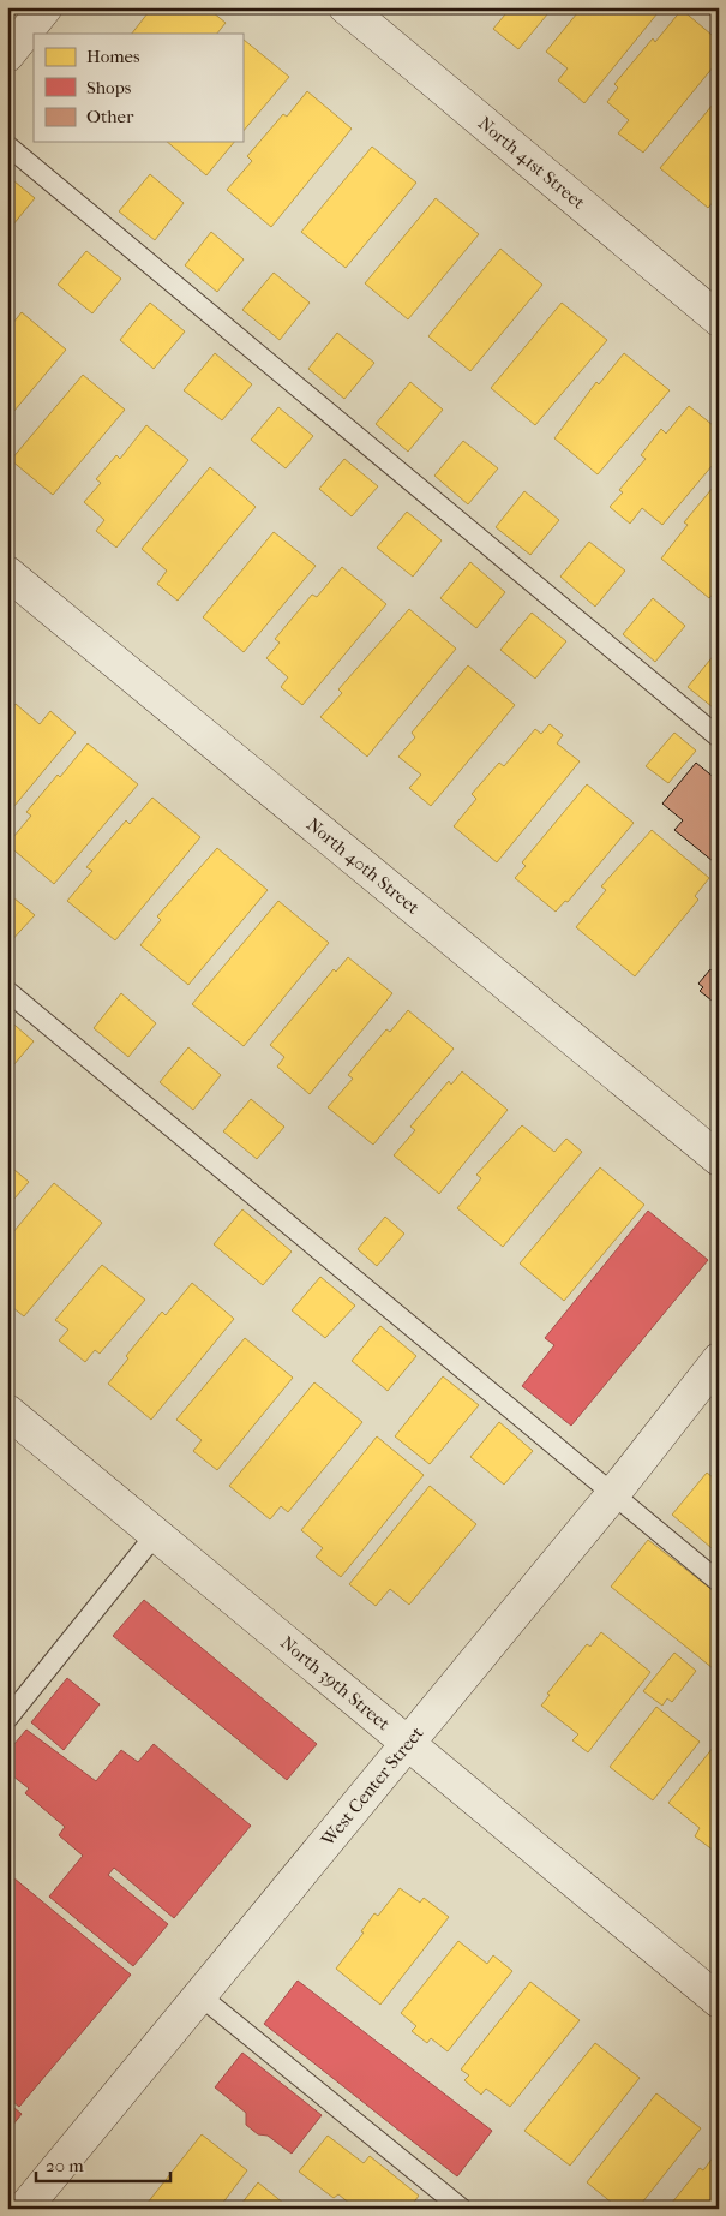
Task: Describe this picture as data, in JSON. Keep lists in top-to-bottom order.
{
  "streets": {
    "street": [
      "North 41st Street",
      "North 40th Street",
      "North 39th Street",
      "West Center Street"
    ]
  },
  "crossings": [
    ["North 39th Street", "West Center Street"]
  ],
  "legend": ["Homes", "Shops", "Other"],
  "scale_bar": "20 m"
}
